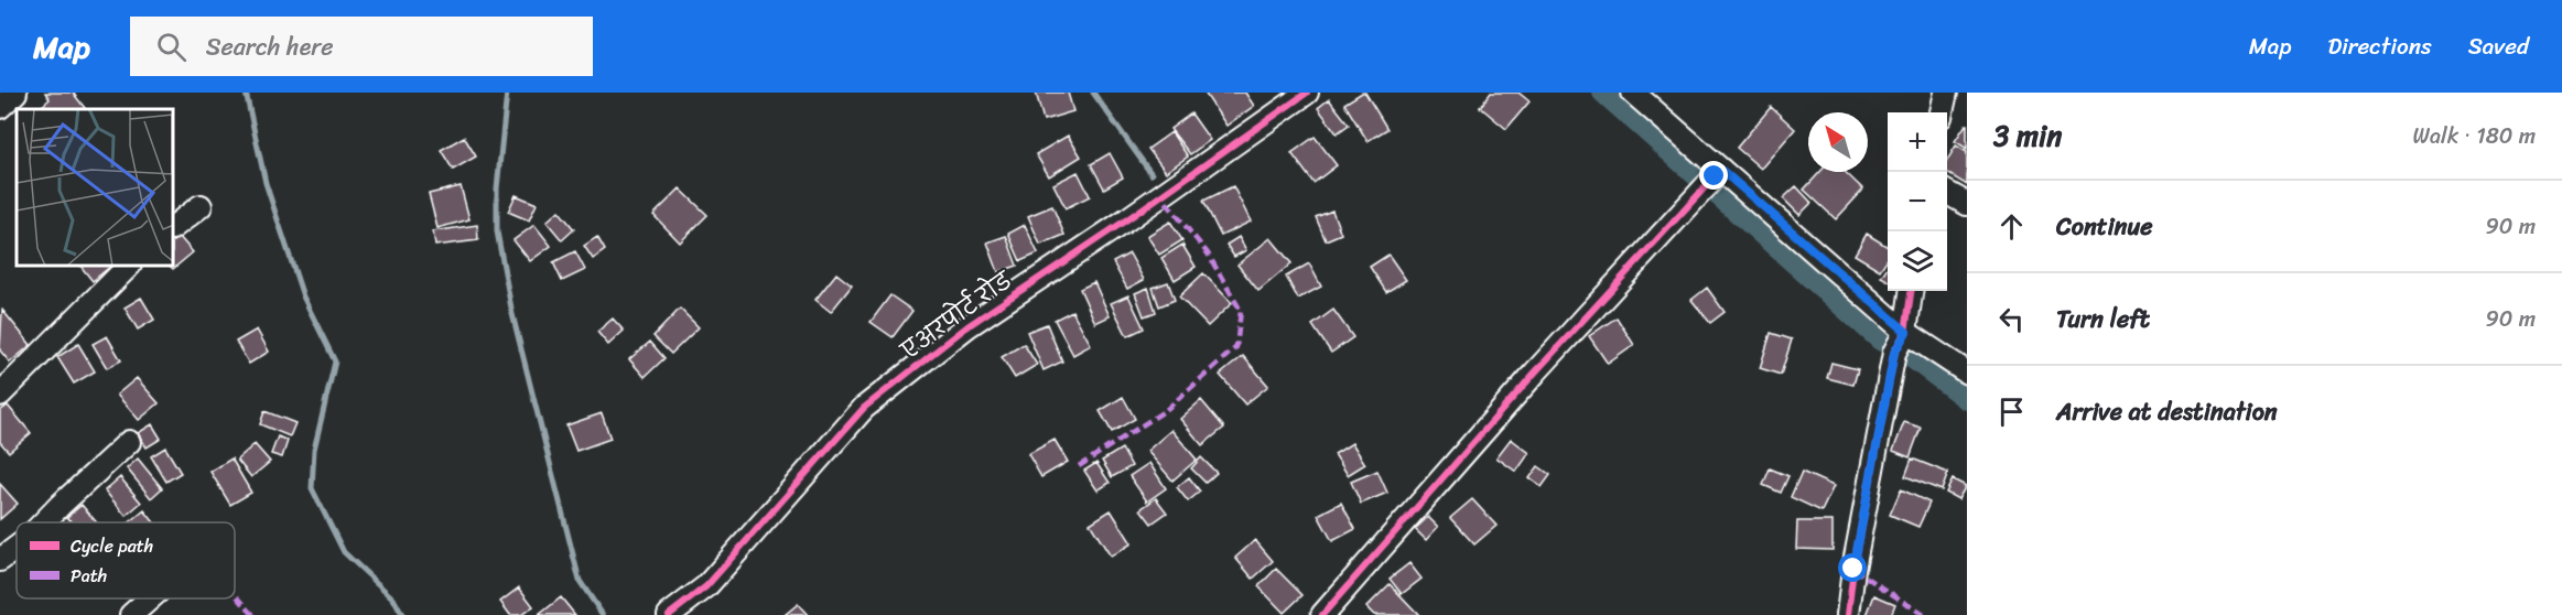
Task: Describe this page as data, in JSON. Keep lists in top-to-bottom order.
{
  "streets": {
    "street": ["एअरपोर्ट रोड"]
  },
  "legend": ["Cycle path", "Path"],
  "north": "top left",
  "page": {
    "header": "Map",
    "search": "Search here",
    "nav": ["Map", "Directions", "Saved"],
    "heading": ["3 min", "Walk · 180 m"],
    "map_buttons": ["+", "−"],
    "list": [
      ["Continue", "90 m"],
      ["Turn left", "90 m"],
      "Arrive at destination"
    ]
  }
}
